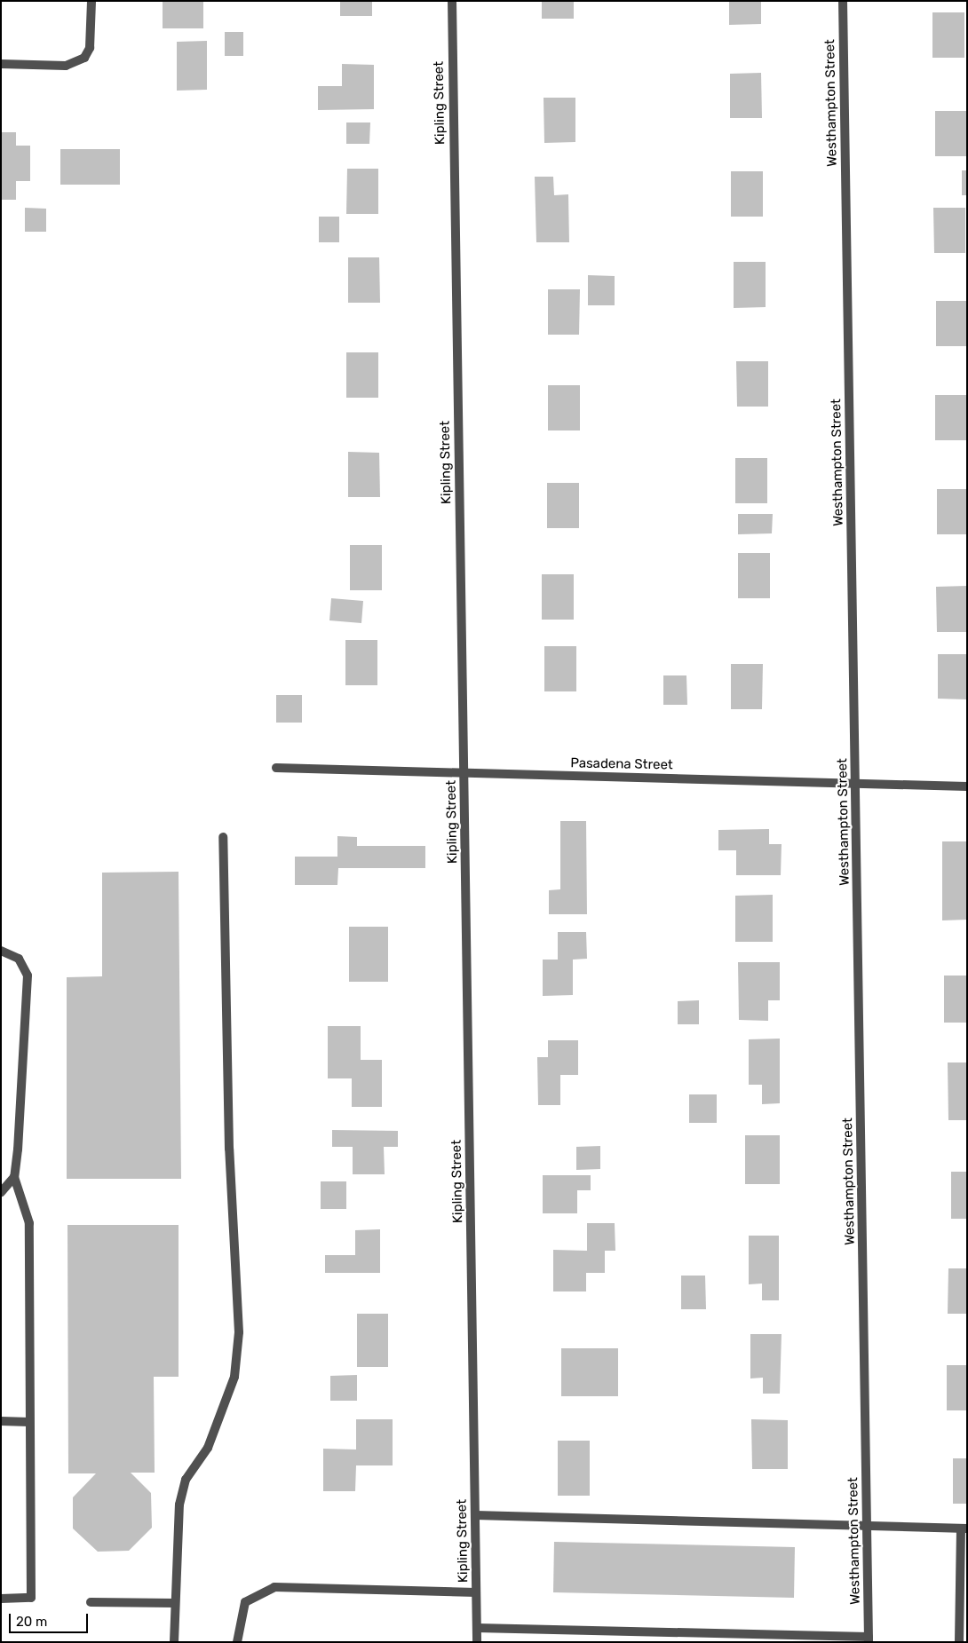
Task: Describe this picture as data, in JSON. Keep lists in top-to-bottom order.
{
  "streets": {
    "street": ["Kipling Street", "Westhampton Street", "Pasadena Street"]
  },
  "crossings": [
    ["Kipling Street", "Pasadena Street"],
    ["Westhampton Street", "Pasadena Street"]
  ],
  "scale_bar": "20 m"
}
